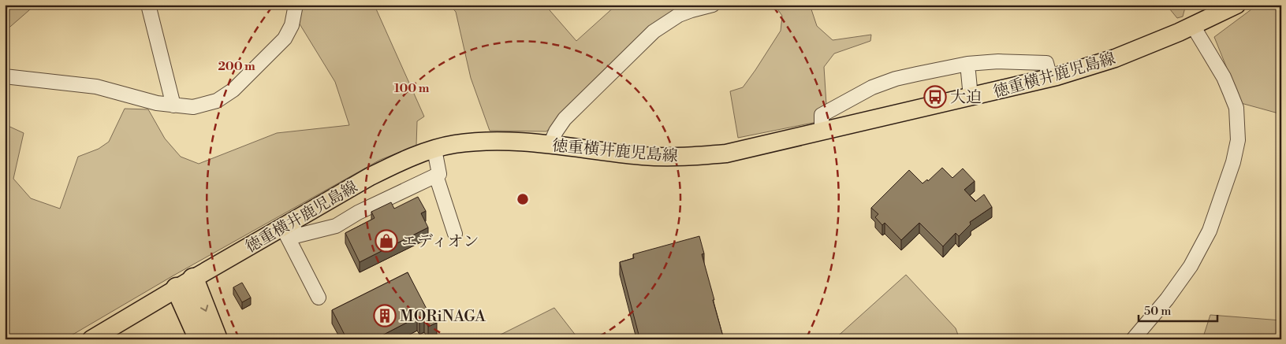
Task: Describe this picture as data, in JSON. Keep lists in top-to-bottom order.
{
  "streets": {
    "main road": ["徳重横井鹿児島線"]
  },
  "places": {
    "bus stop": ["大迫"],
    "shop": ["エディオン"],
    "building": ["MORiNAGA"]
  },
  "scale_bar": "50 m",
  "rings": ["200 m", "100 m"]
}
